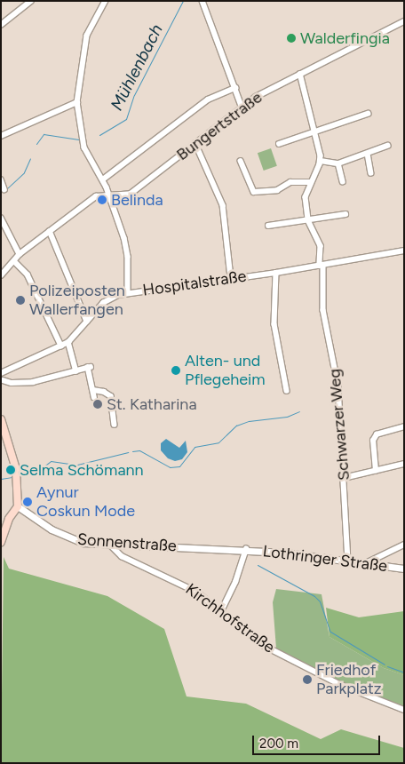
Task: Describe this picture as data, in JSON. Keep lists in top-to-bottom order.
{
  "streets": {
    "street": [
      "Bungertstraße",
      "Hospitalstraße",
      "Schwarzer Weg",
      "Sonnenstraße",
      "Lothringer Straße",
      "Kirchhofstraße"
    ]
  },
  "crossings": [
    ["Hospitalstraße", "Schwarzer Weg"],
    ["Schwarzer Weg", "Lothringer Straße"],
    ["Sonnenstraße", "Lothringer Straße"],
    ["Sonnenstraße", "Kirchhofstraße"]
  ],
  "water": ["Mühlenbach"],
  "places": [
    "Walderfingia",
    "Belinda",
    "Polizeiposten Wallerfangen",
    "Alten- und Pflegeheim",
    "St. Katharina",
    "Selma Schömann",
    "Aynur Coskun Mode",
    "Friedhof Parkplatz"
  ],
  "scale_bar": "200 m"
}
